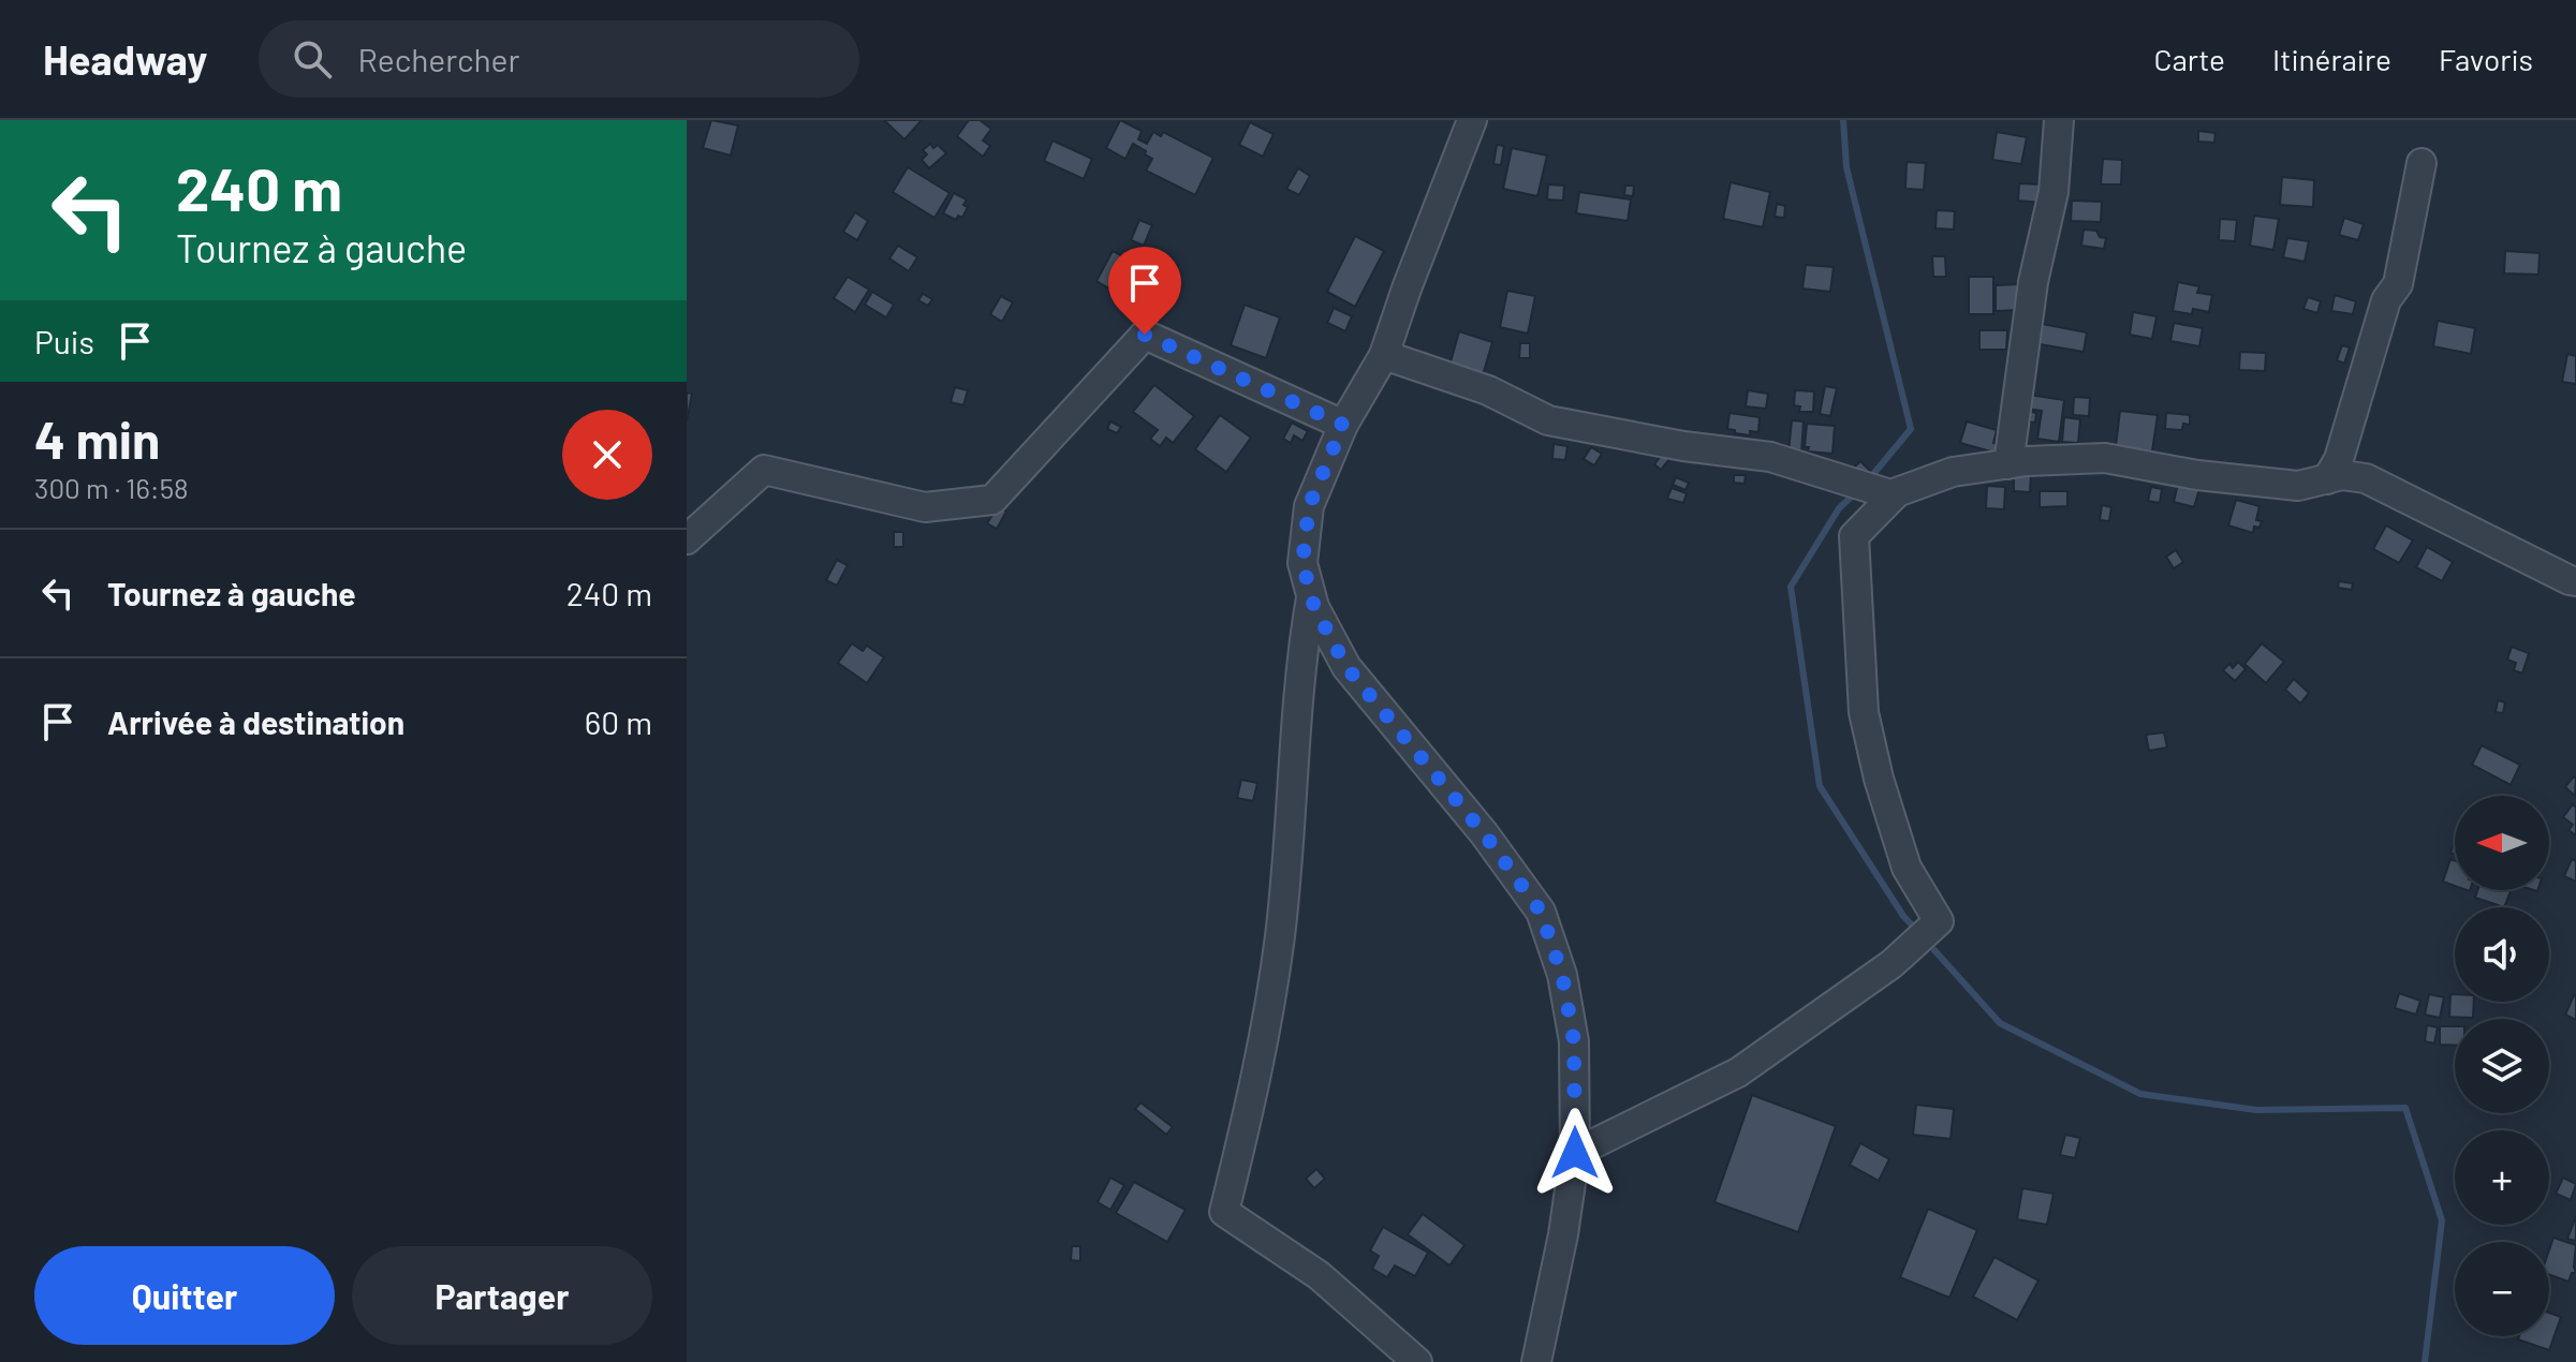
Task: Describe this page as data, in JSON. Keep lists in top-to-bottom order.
{
  "north": "left",
  "page": {
    "header": "Headway",
    "search": "Rechercher",
    "nav": ["Carte", "Itinéraire", "Favoris"],
    "turn": ["240 m", "Tournez à gauche"],
    "then": "Puis",
    "heading": ["4 min", "300 m · 16:58"],
    "list": [
      {
        "name": "Tournez à gauche",
        "value": "240 m"
      },
      {
        "name": "Arrivée à destination",
        "value": "60 m"
      }
    ],
    "map_buttons": ["+", "−"],
    "buttons": ["Quitter", "Partager"]
  }
}
